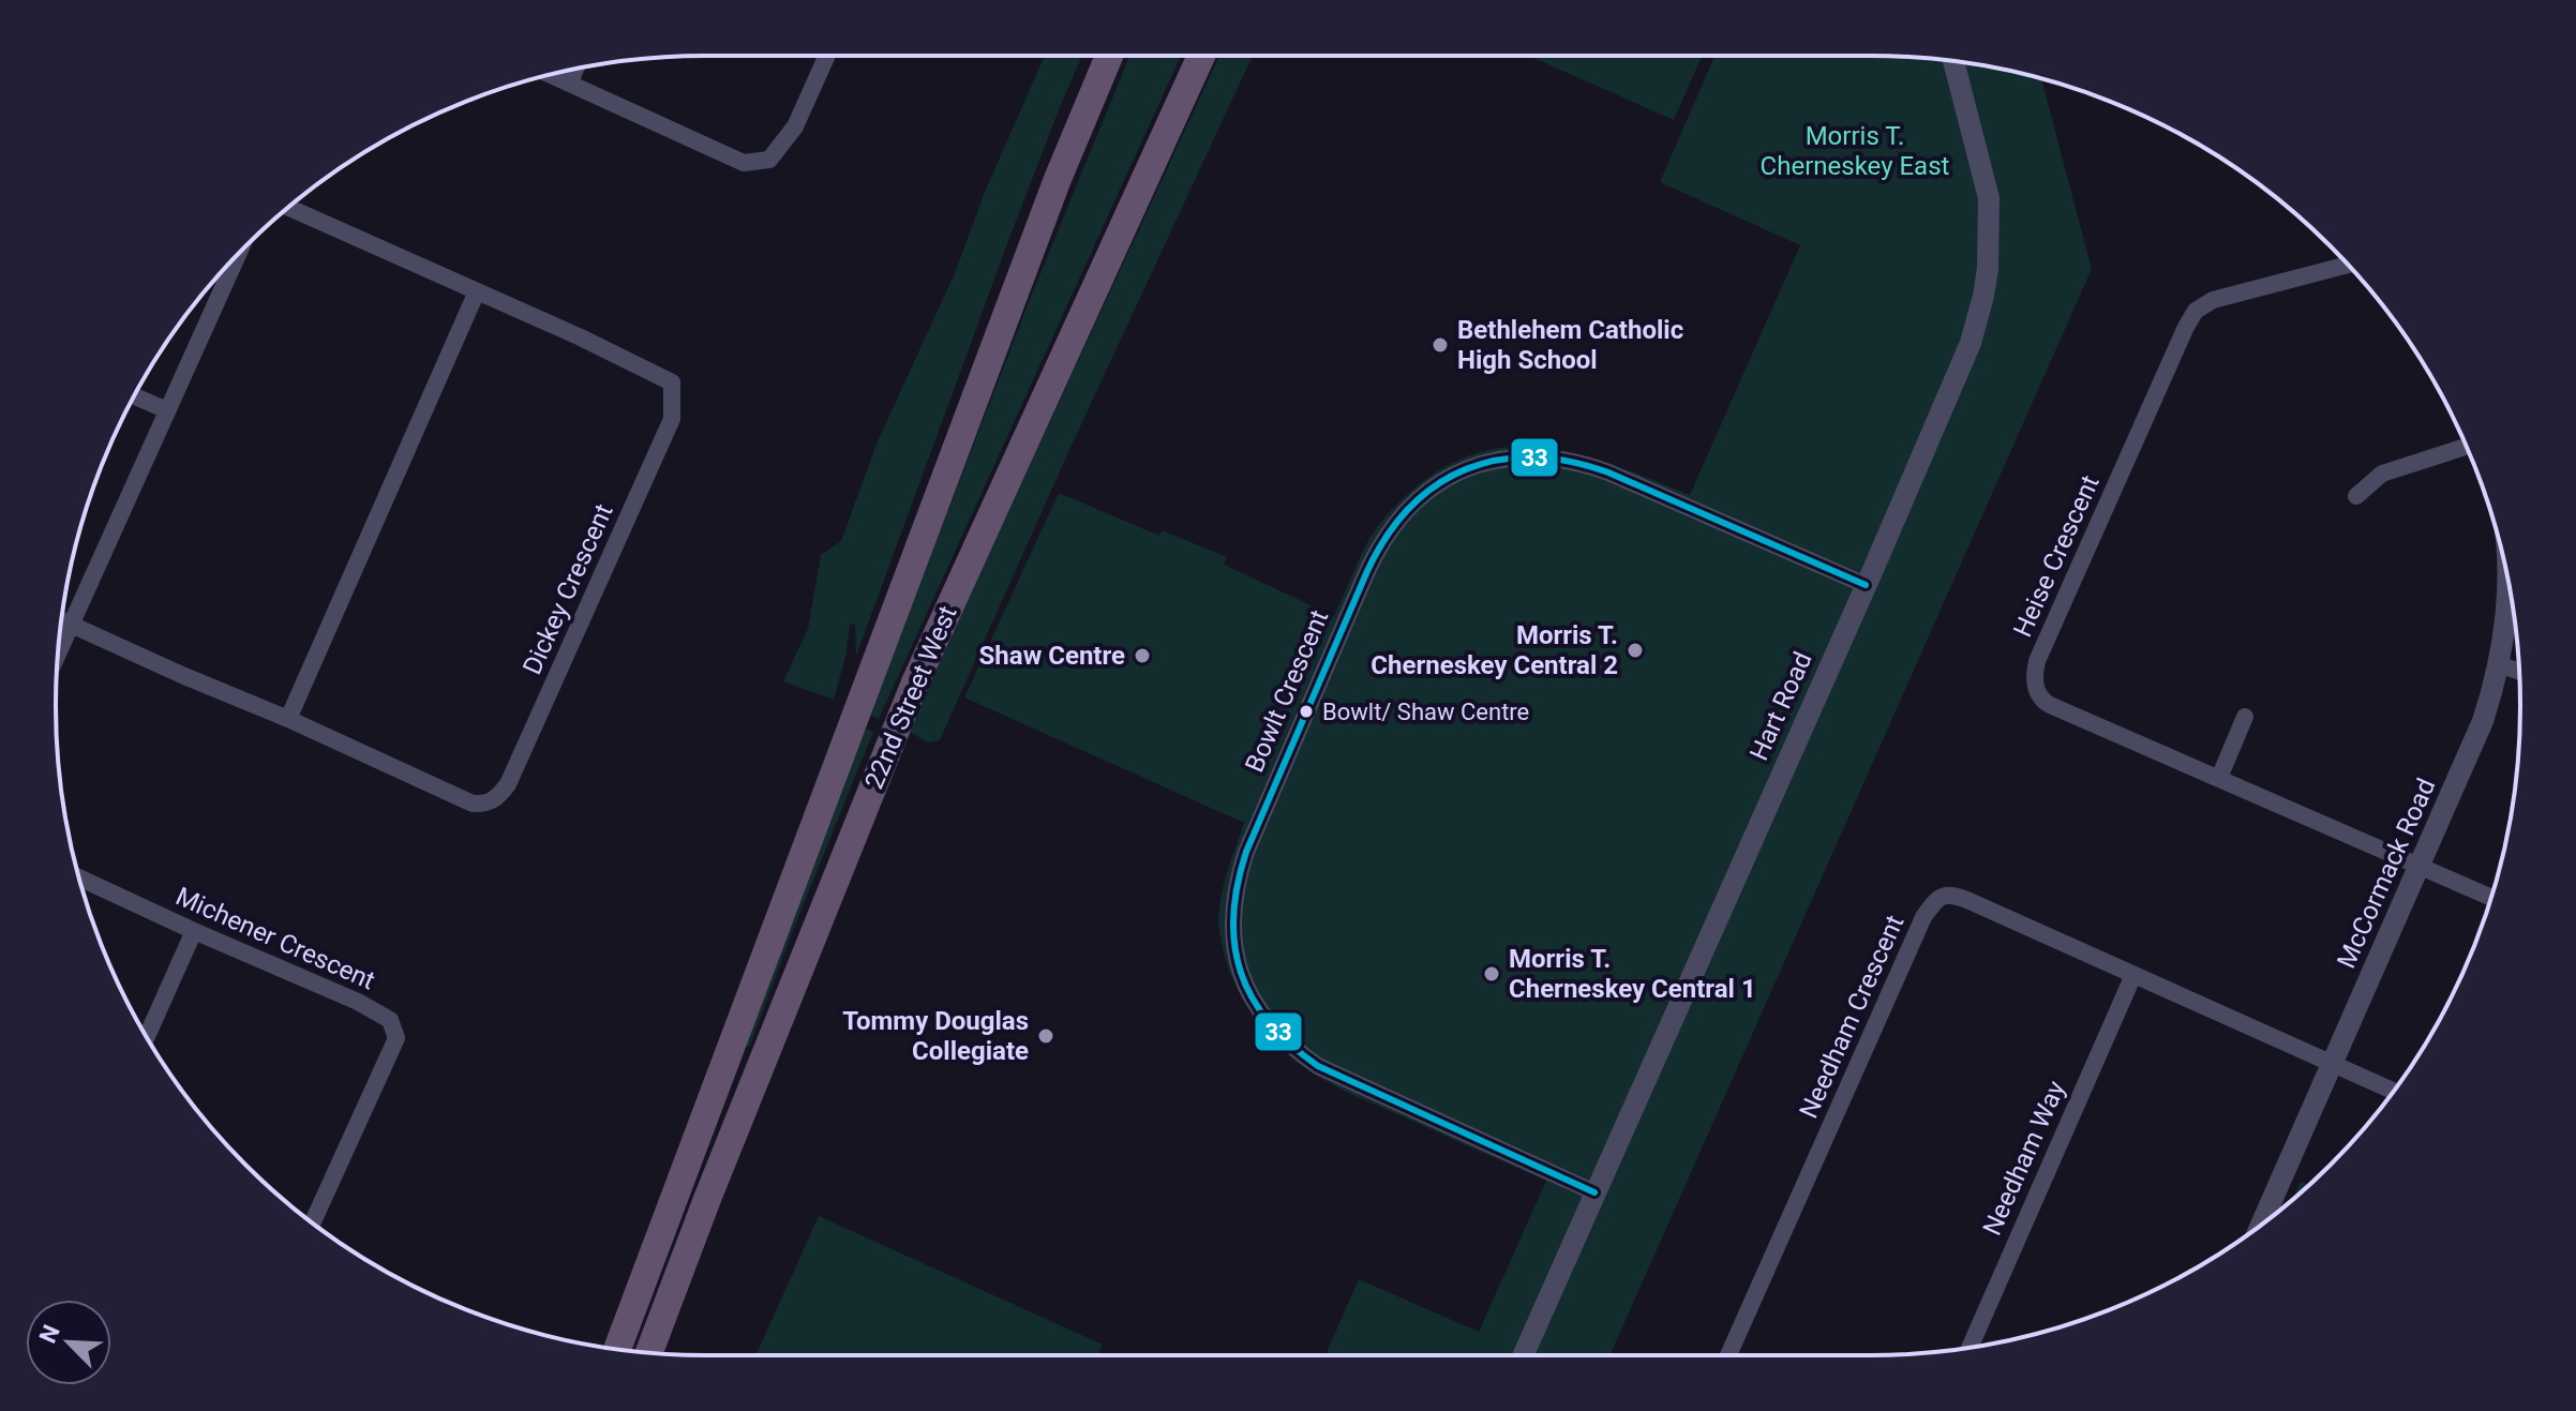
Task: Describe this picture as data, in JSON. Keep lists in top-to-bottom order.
{
  "streets": {
    "highway": ["22nd Street West"],
    "street": [
      "Heise Crescent",
      "Dickey Crescent",
      "Bowlt Crescent",
      "Hart Road",
      "McCormack Road",
      "Michener Crescent",
      "Needham Crescent",
      "Needham Way"
    ]
  },
  "crossings": [
    ["Heise Crescent", "McCormack Road"],
    ["Bowlt Crescent", "Hart Road"],
    ["McCormack Road", "Needham Crescent"],
    ["Needham Crescent", "Needham Way"]
  ],
  "parks": ["Morris T. Cherneskey East"],
  "places": [
    "Bethlehem Catholic High School",
    "Morris T. Cherneskey Central 2",
    "Shaw Centre",
    "Bowlt/ Shaw Centre",
    "Morris T. Cherneskey Central 1",
    "Tommy Douglas Collegiate"
  ],
  "lines": ["transit line 33"],
  "north": "top left"
}
